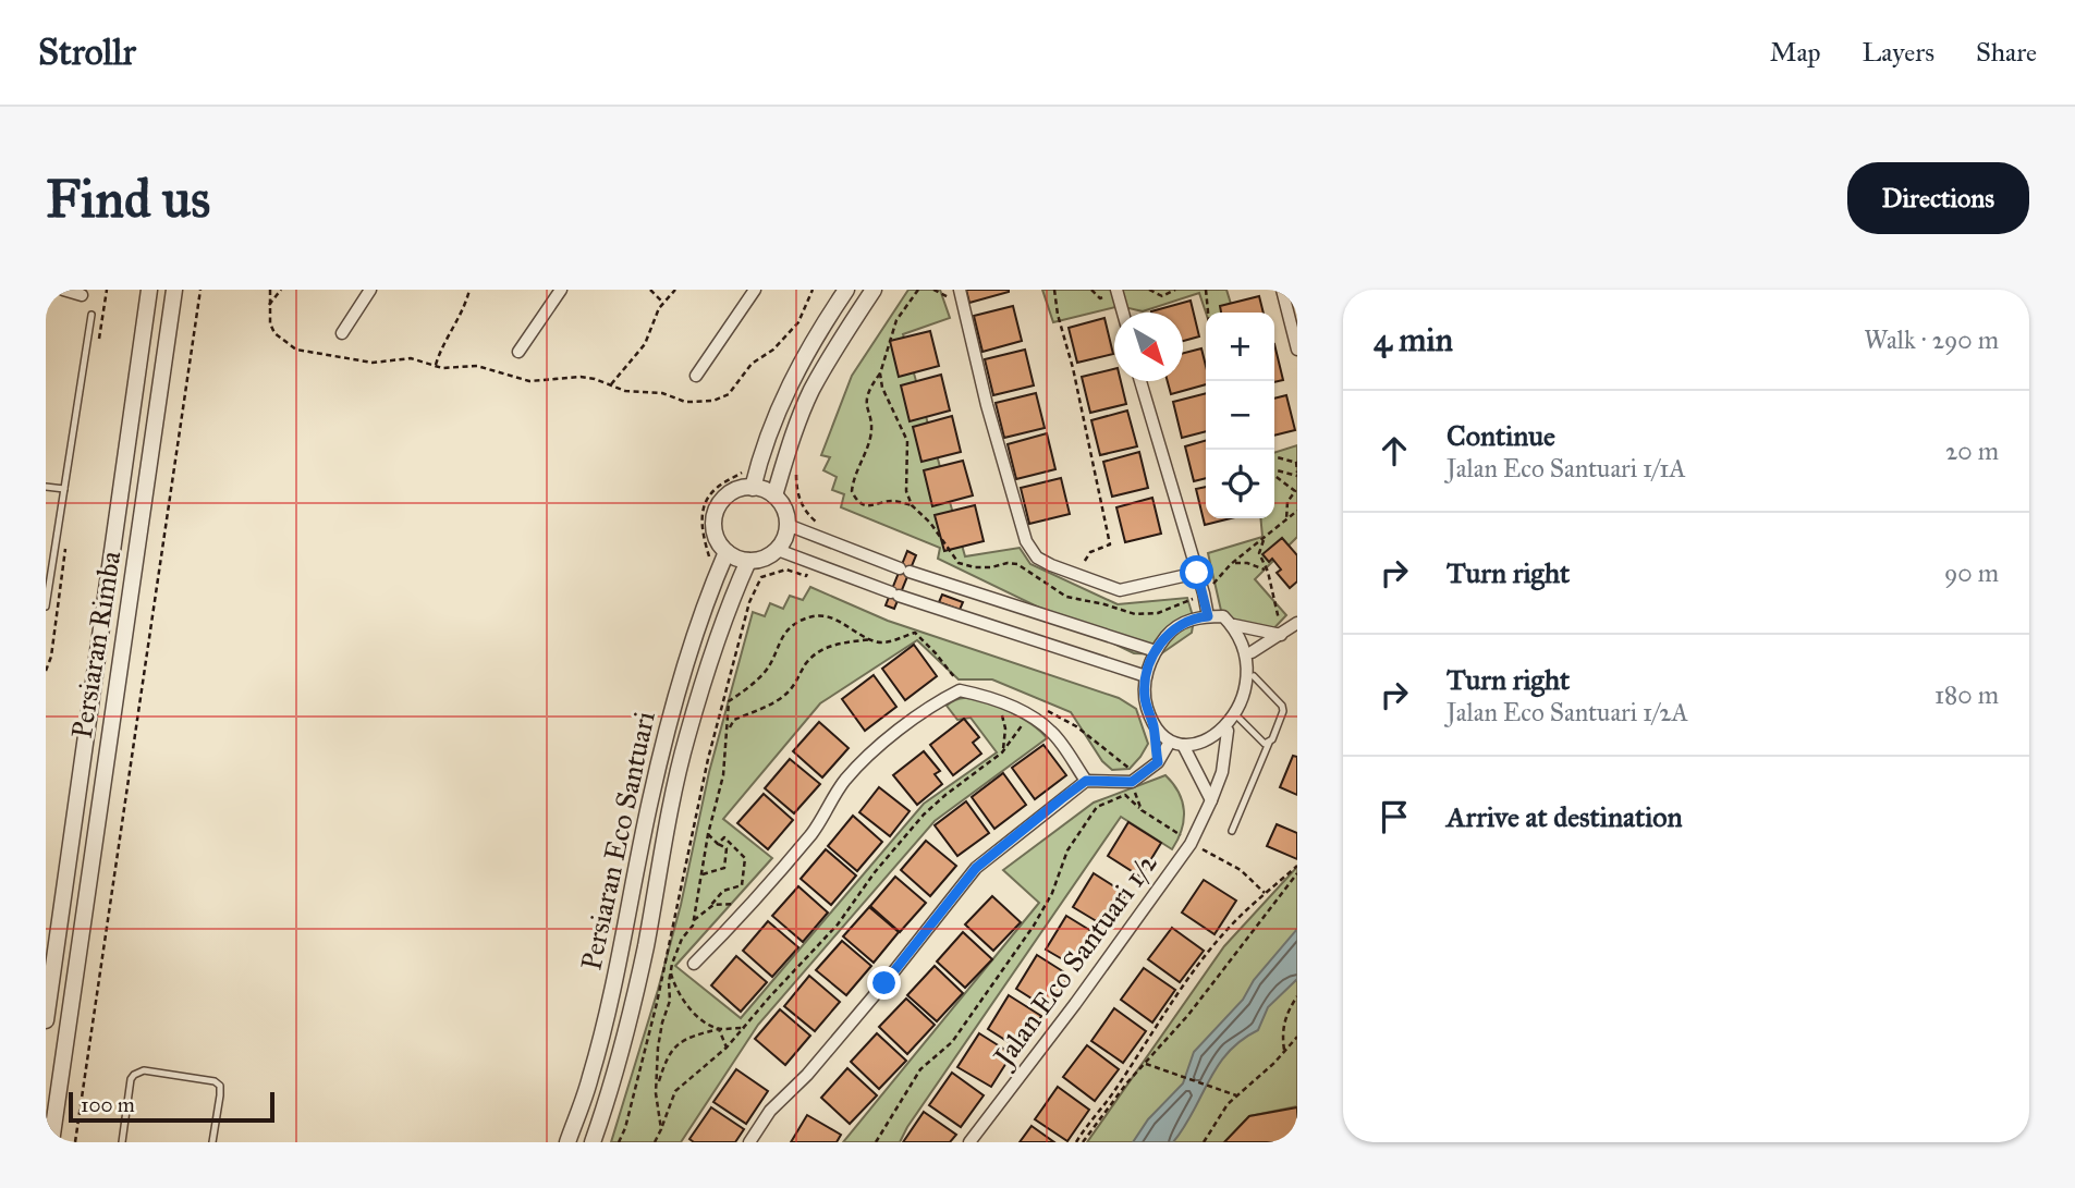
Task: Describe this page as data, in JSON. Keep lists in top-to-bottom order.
{
  "streets": {
    "street": ["Persiaran Rimba", "Persiaran Eco Santuari", "Jalan Eco Santuari 1/2"]
  },
  "scale_bar": "100 m",
  "north": "bottom right",
  "page": {
    "header": "Strollr",
    "nav": ["Map", "Layers", "Share"],
    "buttons": "Directions",
    "title": "Find us",
    "heading": ["4 min", "Walk · 290 m"],
    "map_buttons": ["+", "−"],
    "list": [
      ["Continue", "Jalan Eco Santuari 1/1A", "20 m"],
      ["Turn right", "90 m"],
      ["Turn right", "Jalan Eco Santuari 1/2A", "180 m"],
      "Arrive at destination"
    ],
    "scale": "100 m"
  }
}
